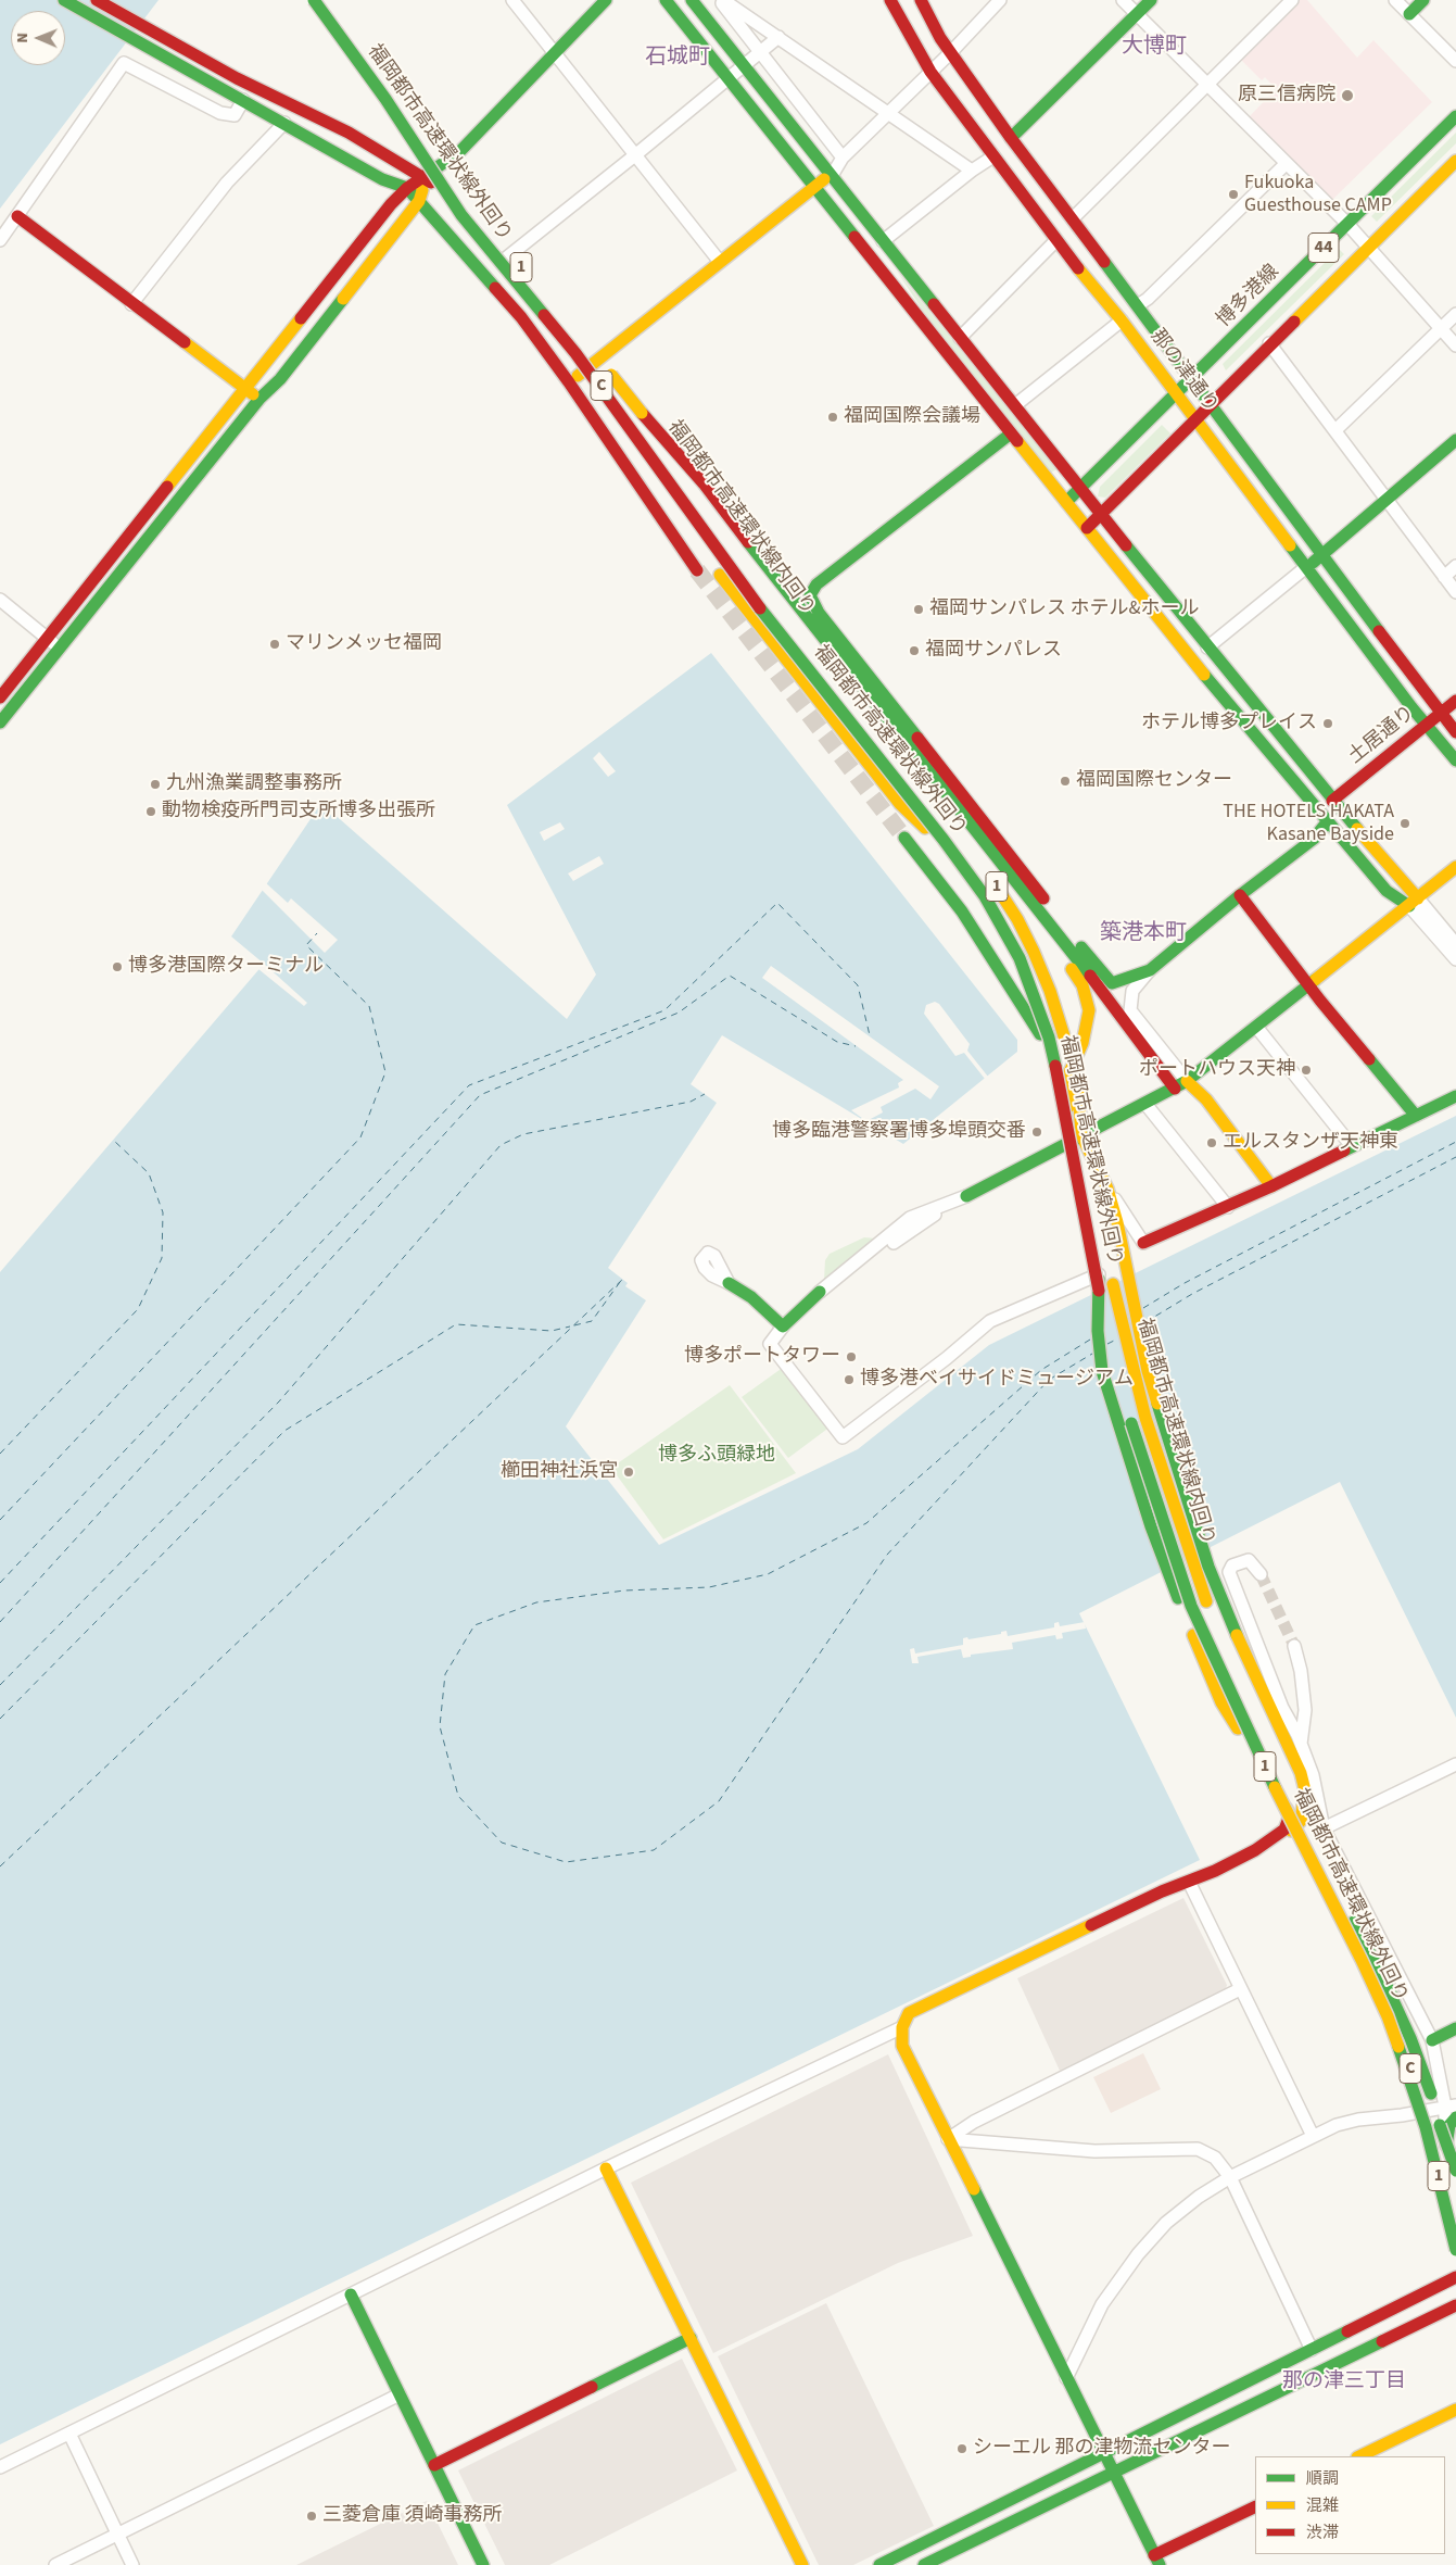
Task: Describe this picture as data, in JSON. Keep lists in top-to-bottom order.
{
  "streets": {
    "main road": [
      "福岡都市高速環状線外回り",
      "44",
      "1",
      "博多港線",
      "那の津通り",
      "C",
      "福岡都市高速環状線内回り",
      "土居通り"
    ]
  },
  "crossings": [
    ["福岡都市高速環状線外回り", "C"],
    ["44", "那の津通り"],
    ["1", "C"],
    ["博多港線", "那の津通り"],
    ["那の津通り", "土居通り"]
  ],
  "districts": [
    "大博町",
    "石城町",
    "築港本町",
    "那の津三丁目"
  ],
  "parks": ["博多ふ頭緑地"],
  "places": [
    "原三信病院",
    "Fukuoka Guesthouse CAMP",
    "福岡国際会議場",
    "福岡サンパレス ホテル&ホール",
    "マリンメッセ福岡",
    "福岡サンパレス",
    "ホテル博多プレイス",
    "福岡国際センター",
    "九州漁業調整事務所",
    "動物検疫所門司支所博多出張所",
    "THE HOTELS HAKATA Kasane Bayside",
    "博多港国際ターミナル",
    "ポートハウス天神",
    "博多臨港警察署博多埠頭交番",
    "エルスタンザ天神東",
    "博多ポートタワー",
    "博多港ベイサイドミュージアム",
    "櫛田神社浜宮",
    "シーエル 那の津物流センター",
    "三菱倉庫 須崎事務所"
  ],
  "legend": ["順調", "混雑", "渋滞"],
  "north": "left"
}
